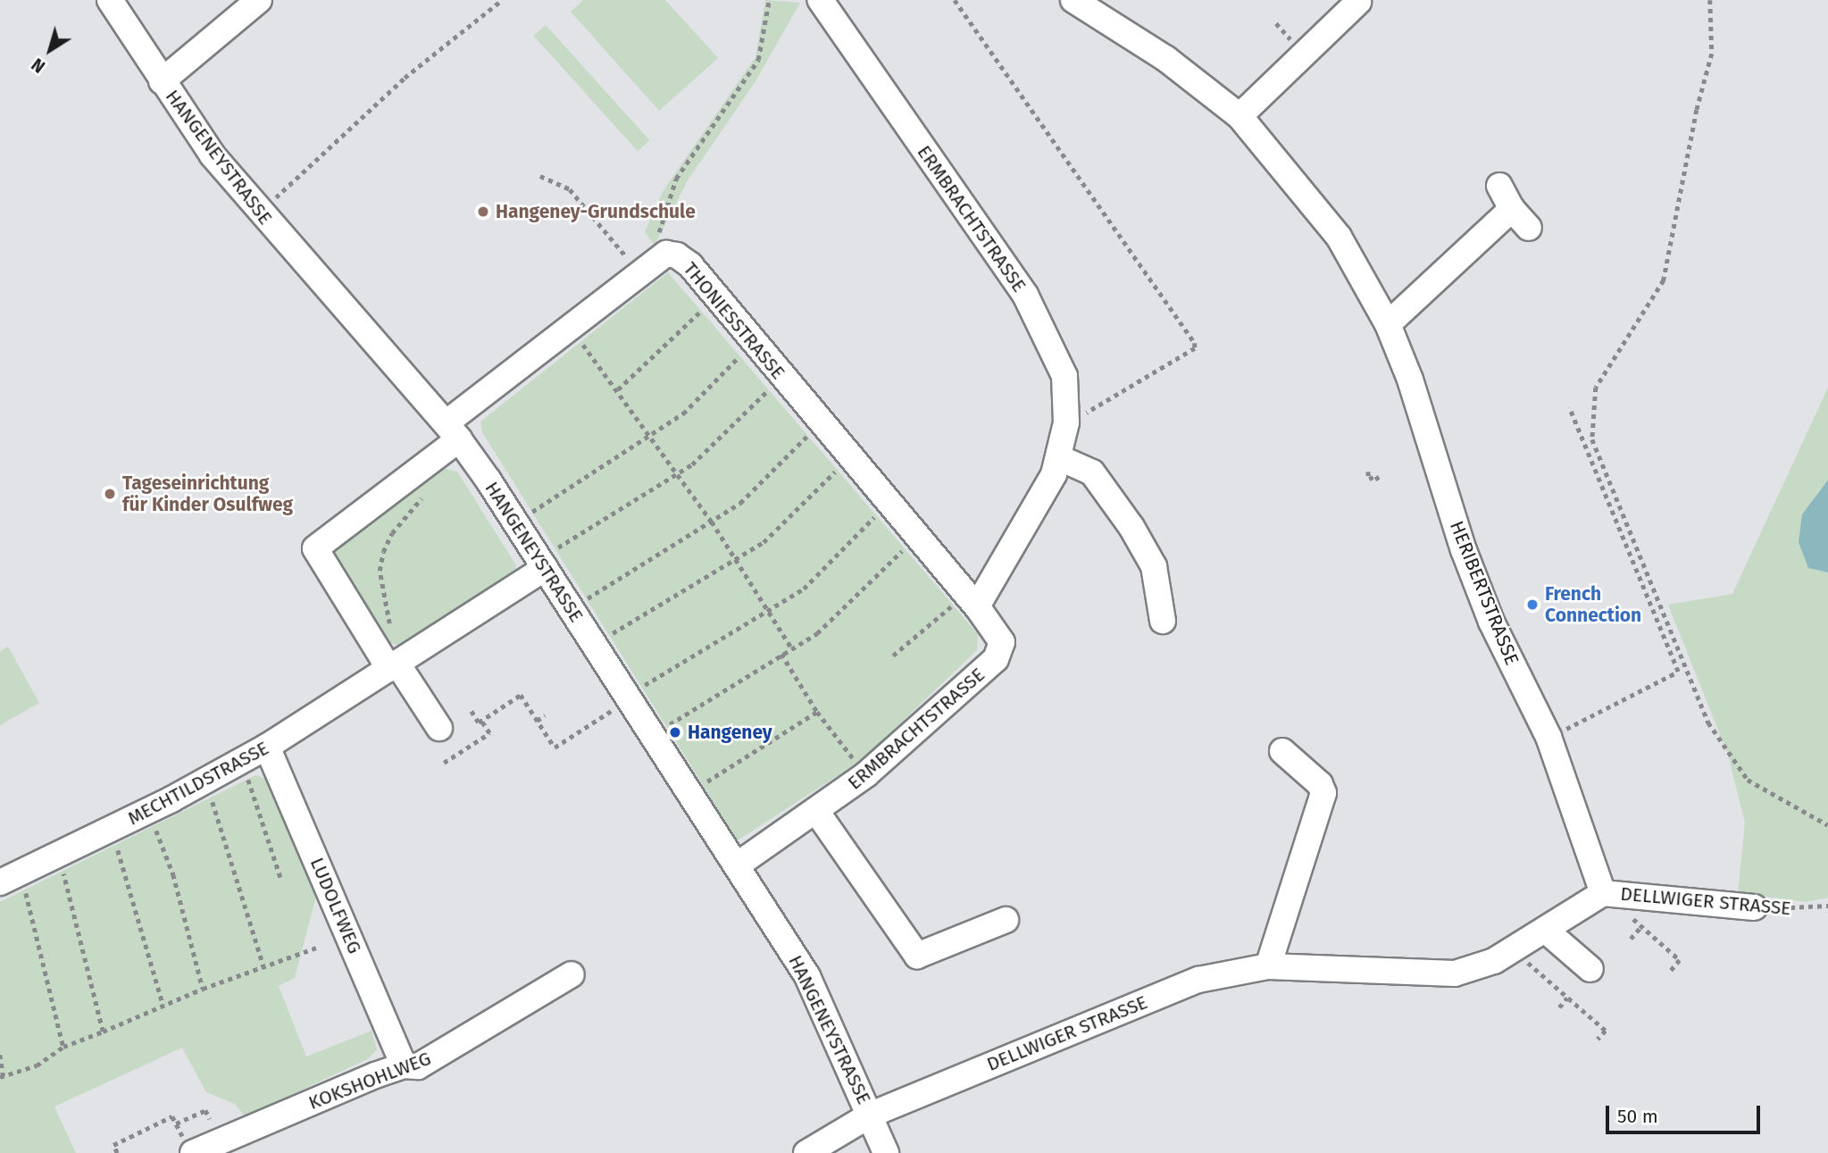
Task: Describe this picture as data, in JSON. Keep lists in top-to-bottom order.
{
  "streets": {
    "street": [
      "HANGENEYSTRASSE",
      "ERMBRACHTSTRASSE",
      "THONIESSTRASSE",
      "HERIBERTSTRASSE",
      "MECHTILDSTRASSE",
      "DELLWIGER STRASSE",
      "LUDOLFWEG",
      "KOKSHOHLWEG"
    ]
  },
  "crossings": [
    ["HANGENEYSTRASSE", "ERMBRACHTSTRASSE"],
    ["HANGENEYSTRASSE", "THONIESSTRASSE"],
    ["HANGENEYSTRASSE", "MECHTILDSTRASSE"],
    ["HANGENEYSTRASSE", "DELLWIGER STRASSE"],
    ["ERMBRACHTSTRASSE", "THONIESSTRASSE"],
    ["HERIBERTSTRASSE", "DELLWIGER STRASSE"],
    ["MECHTILDSTRASSE", "LUDOLFWEG"],
    ["LUDOLFWEG", "KOKSHOHLWEG"]
  ],
  "places": [
    "Hangeney-Grundschule",
    "Tageseinrichtung für Kinder Osulfweg",
    "French Connection",
    "Hangeney"
  ],
  "scale_bar": "50 m",
  "north": "bottom left"
}
